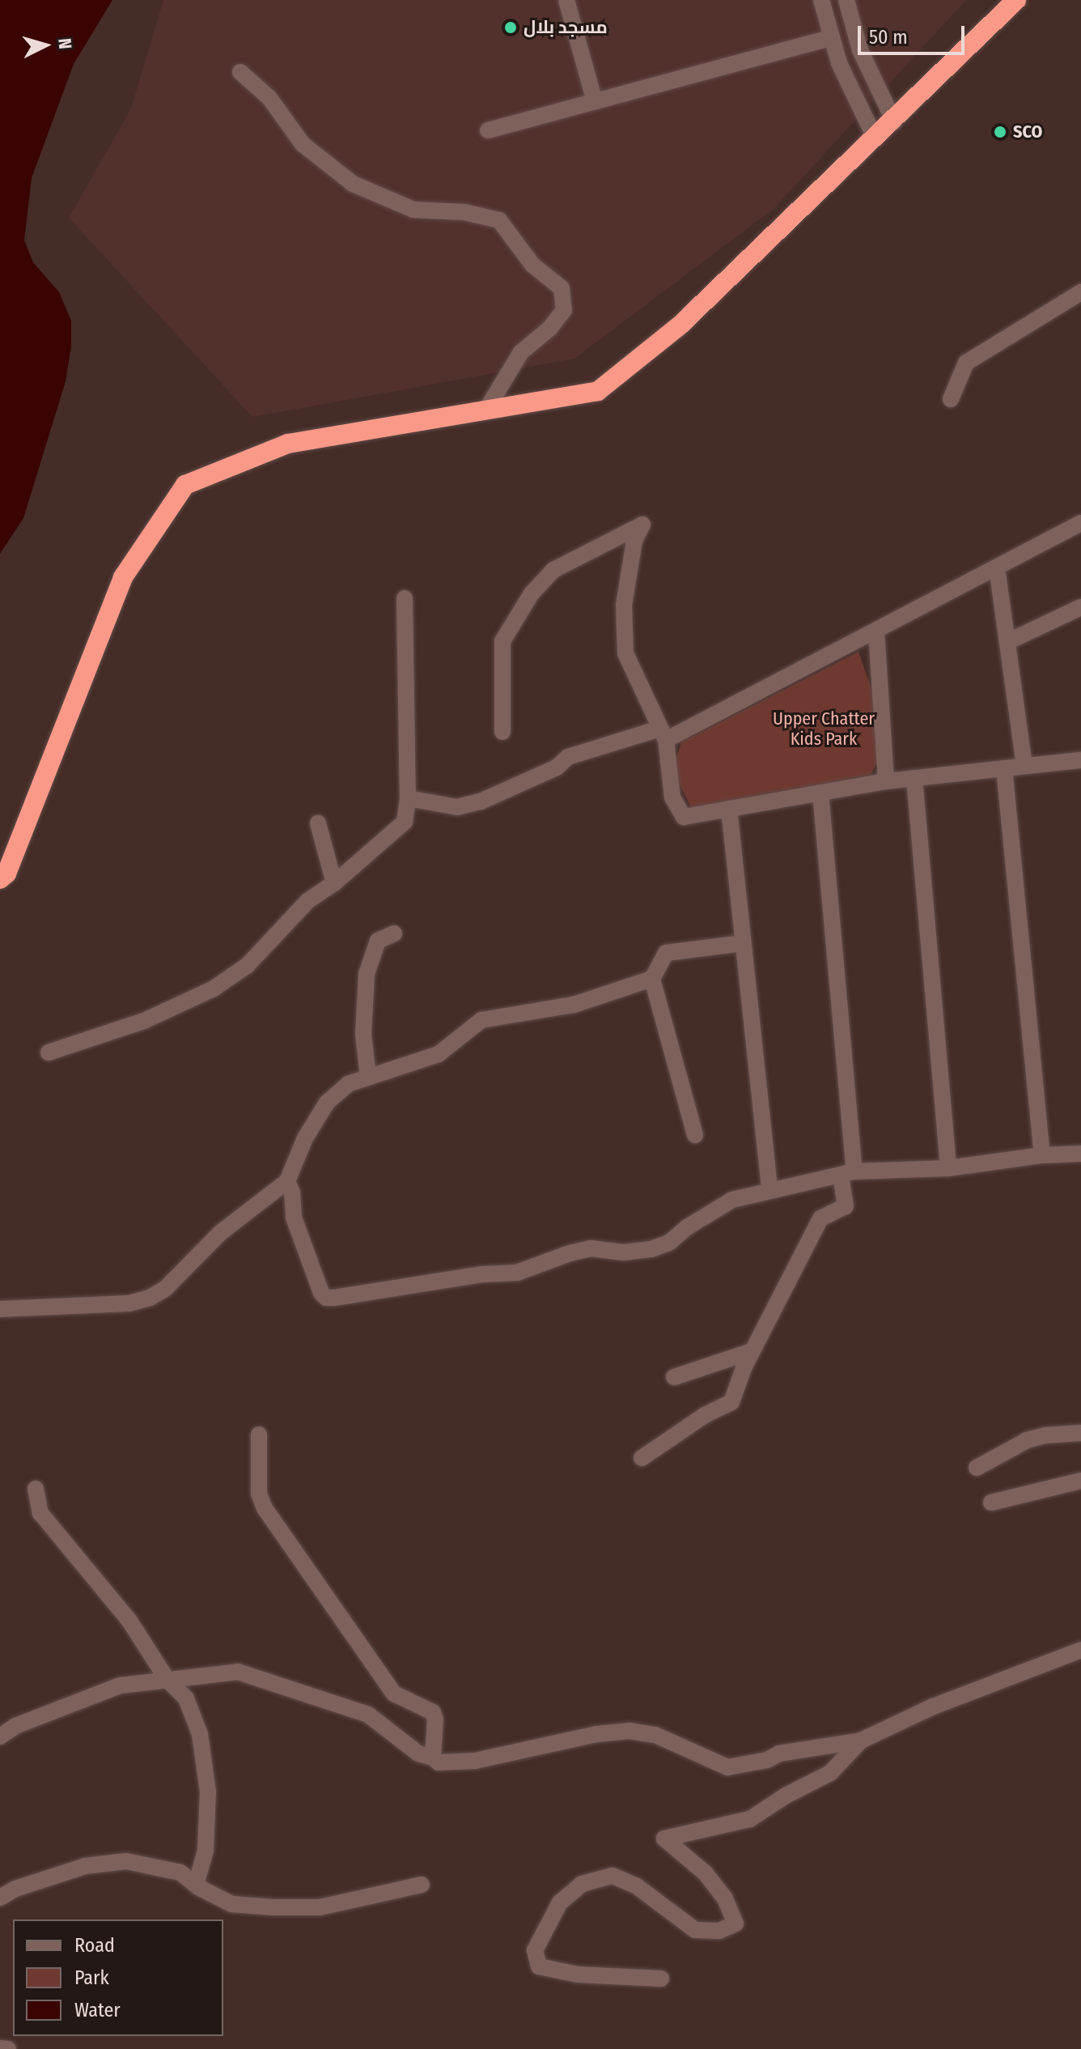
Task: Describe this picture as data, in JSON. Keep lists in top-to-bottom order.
{
  "parks": ["Upper Chatter Kids Park"],
  "places": ["مسجد بلال", "SCO"],
  "legend": ["Road", "Park", "Water"],
  "scale_bar": "50 m",
  "north": "right"
}
